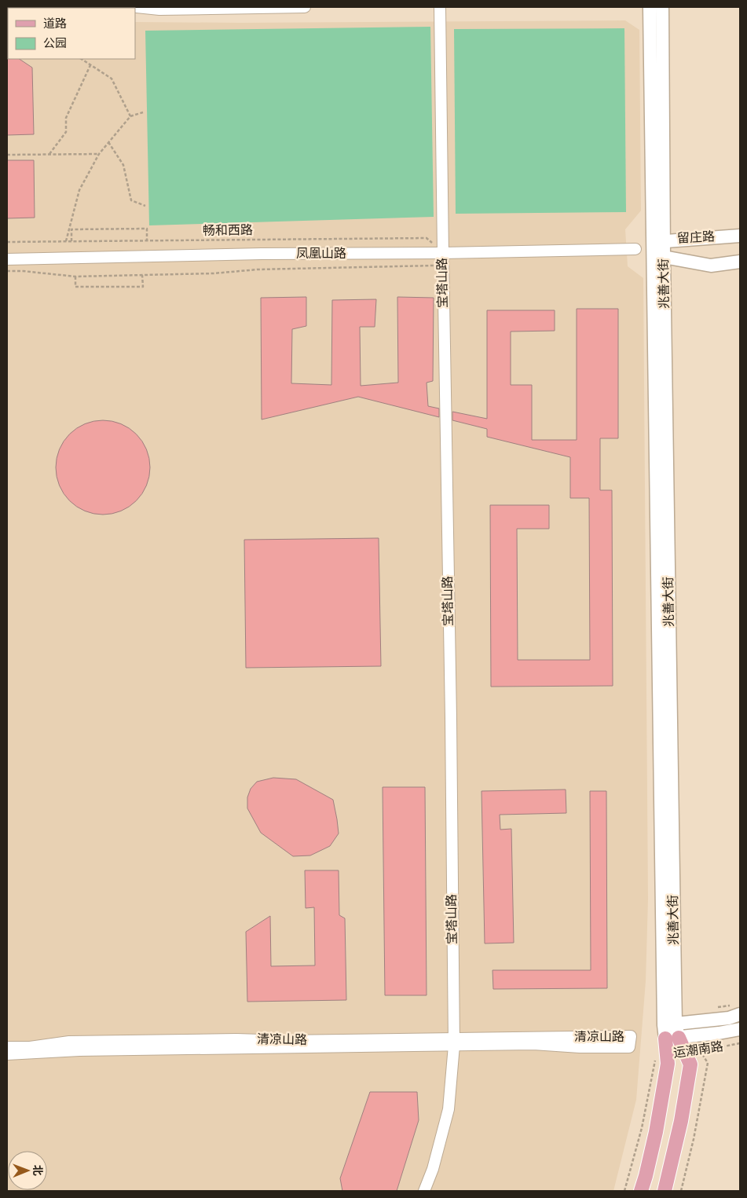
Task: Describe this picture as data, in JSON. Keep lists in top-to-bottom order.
{
  "streets": {
    "main road": ["留庄路", "兆善大街", "运潮南路"],
    "street": ["凤凰山路", "宝塔山路", "清凉山路"],
    "path": ["畅和西路"]
  },
  "crossings": [
    ["畅和西路", "凤凰山路"],
    ["畅和西路", "宝塔山路"],
    ["留庄路", "兆善大街"],
    ["凤凰山路", "宝塔山路"],
    ["宝塔山路", "清凉山路"],
    ["兆善大街", "运潮南路"]
  ],
  "legend": ["道路", "公园"],
  "north": "right"
}
